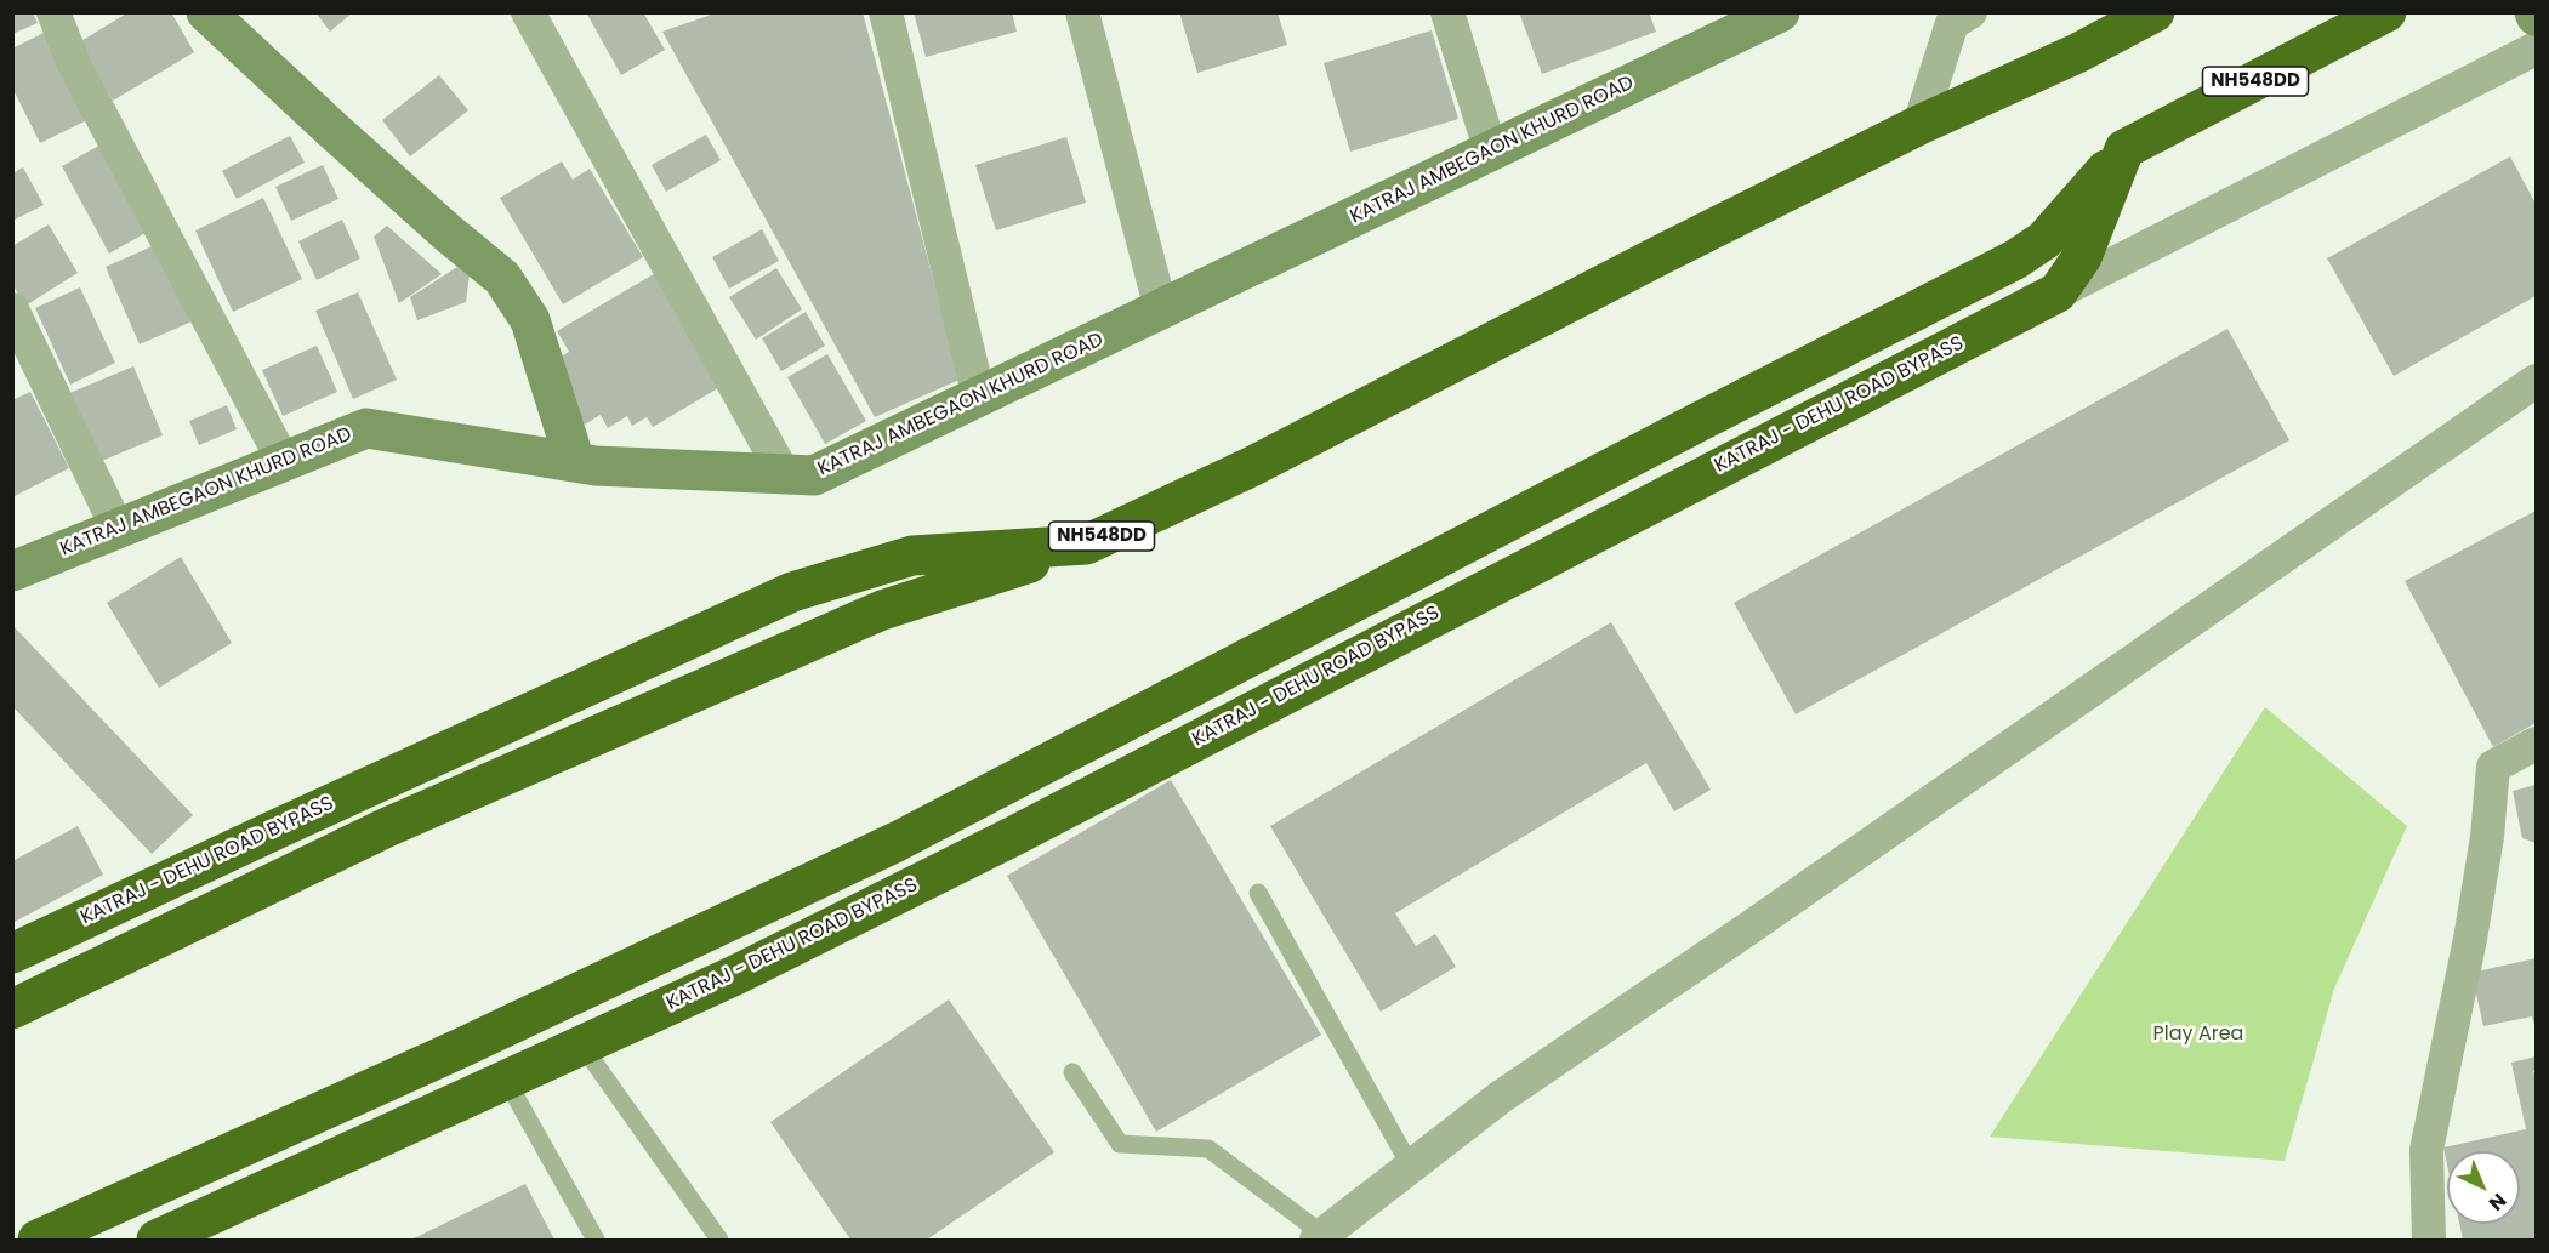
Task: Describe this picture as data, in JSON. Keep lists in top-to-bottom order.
{
  "streets": {
    "highway": ["NH548DD", "KATRAJ - DEHU ROAD BYPASS"],
    "street": ["KATRAJ AMBEGAON KHURD ROAD"]
  },
  "crossings": [
    ["NH548DD", "KATRAJ - DEHU ROAD BYPASS"]
  ],
  "parks": ["Play Area"],
  "north": "bottom right"
}
